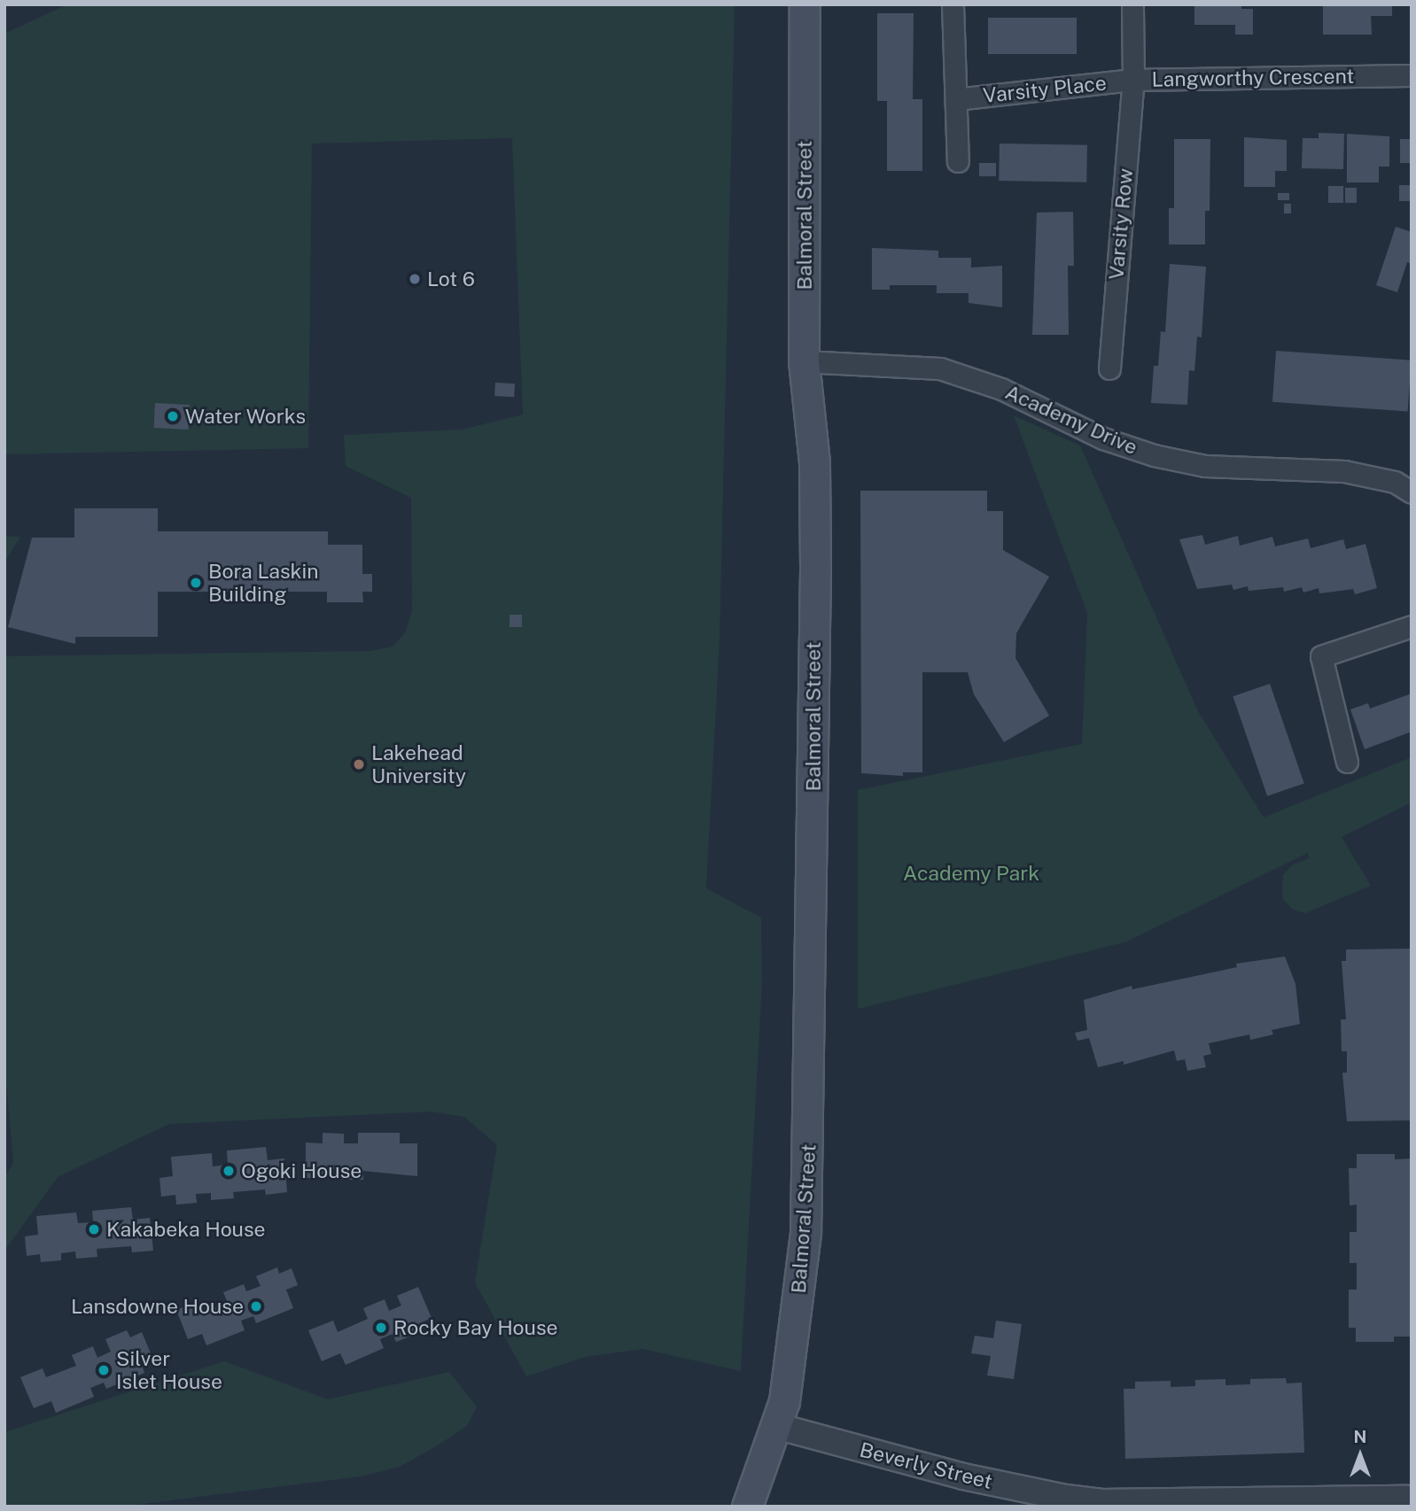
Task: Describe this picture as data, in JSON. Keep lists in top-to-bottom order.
{
  "streets": {
    "main road": ["Balmoral Street"],
    "street": [
      "Langworthy Crescent",
      "Varsity Place",
      "Varsity Row",
      "Academy Drive",
      "Beverly Street"
    ]
  },
  "crossings": [
    ["Langworthy Crescent", "Varsity Place"],
    ["Langworthy Crescent", "Varsity Row"],
    ["Varsity Place", "Varsity Row"],
    ["Balmoral Street", "Academy Drive"],
    ["Balmoral Street", "Beverly Street"]
  ],
  "parks": ["Academy Park"],
  "places": [
    "Lot 6",
    "Water Works",
    "Bora Laskin Building",
    "Lakehead University",
    "Ogoki House",
    "Kakabeka House",
    "Lansdowne House",
    "Rocky Bay House",
    "Silver Islet House"
  ],
  "north": "top"
}
